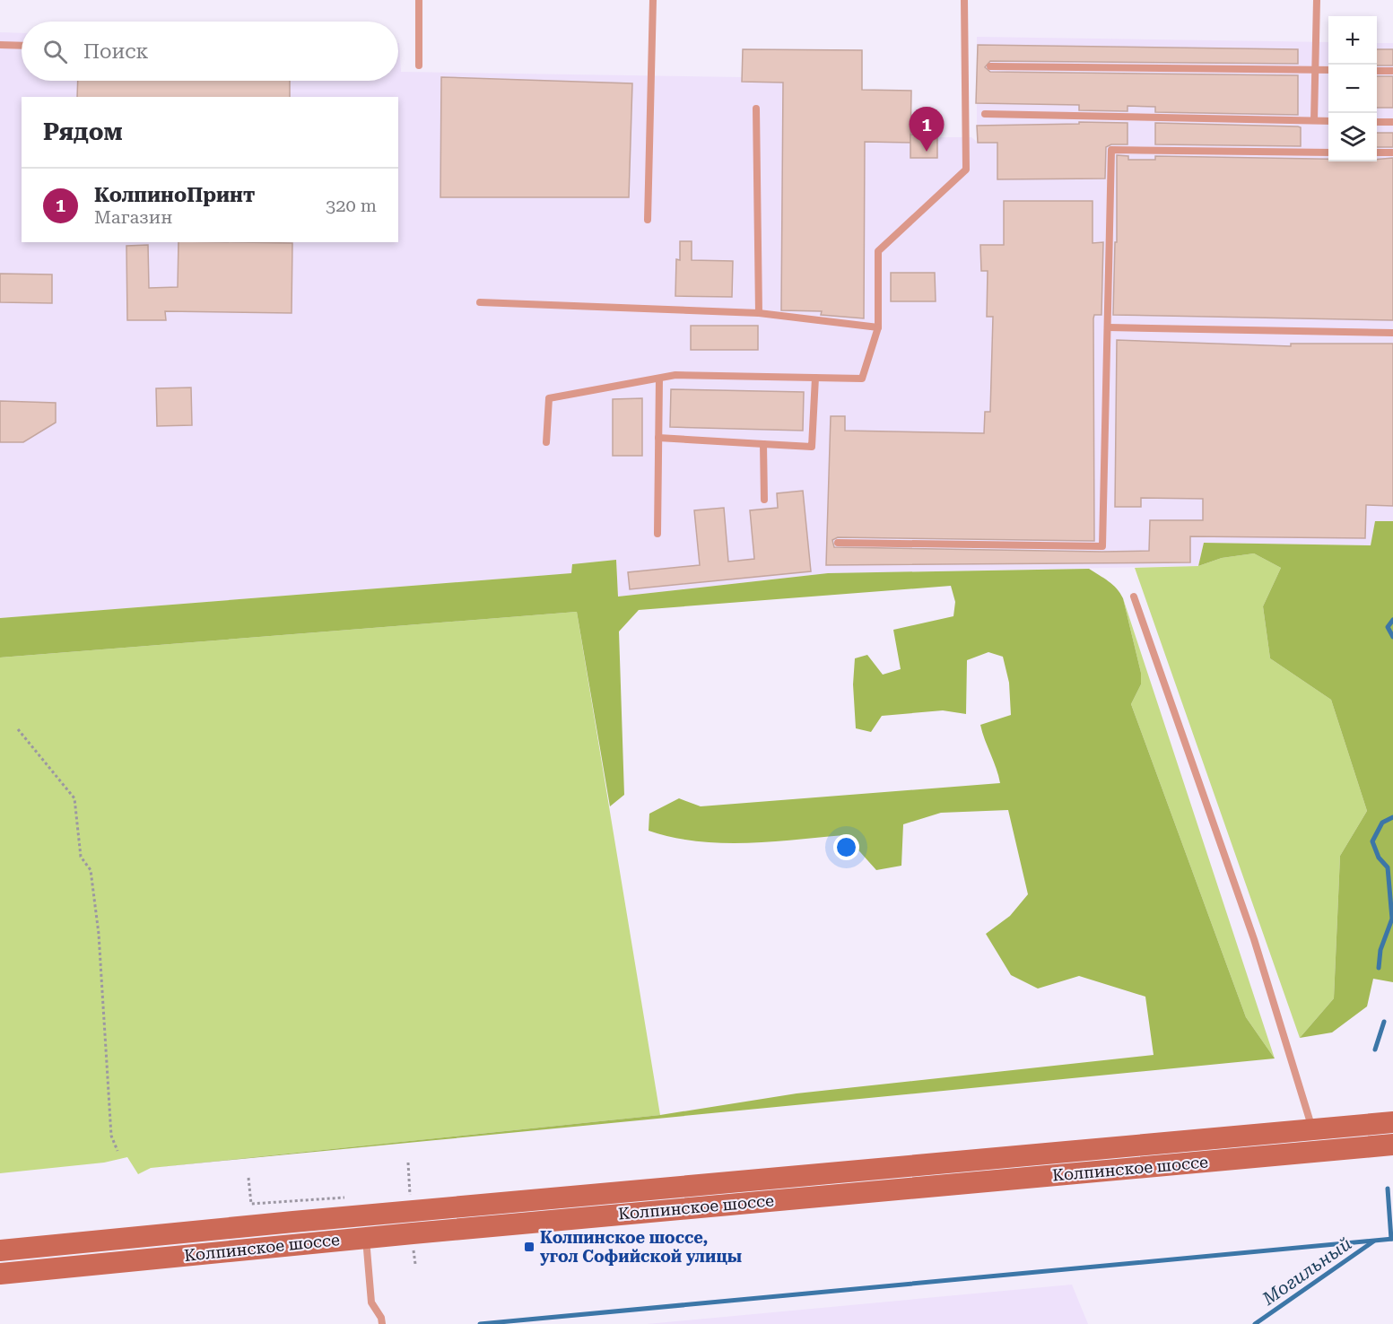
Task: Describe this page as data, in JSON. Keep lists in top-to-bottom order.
{
  "streets": {
    "main road": ["Колпинское шоссе"]
  },
  "water": ["Могильный"],
  "places": {
    "transit": ["Колпинское шоссе, угол Софийской улицы"]
  },
  "page": {
    "map_buttons": ["+", "−"],
    "search": "Поиск",
    "heading": "Рядом",
    "pins": "1",
    "list": [
      {
        "mark": "1",
        "name": "КолпиноПринт",
        "note": "Магазин",
        "value": "320 m"
      }
    ]
  }
}
